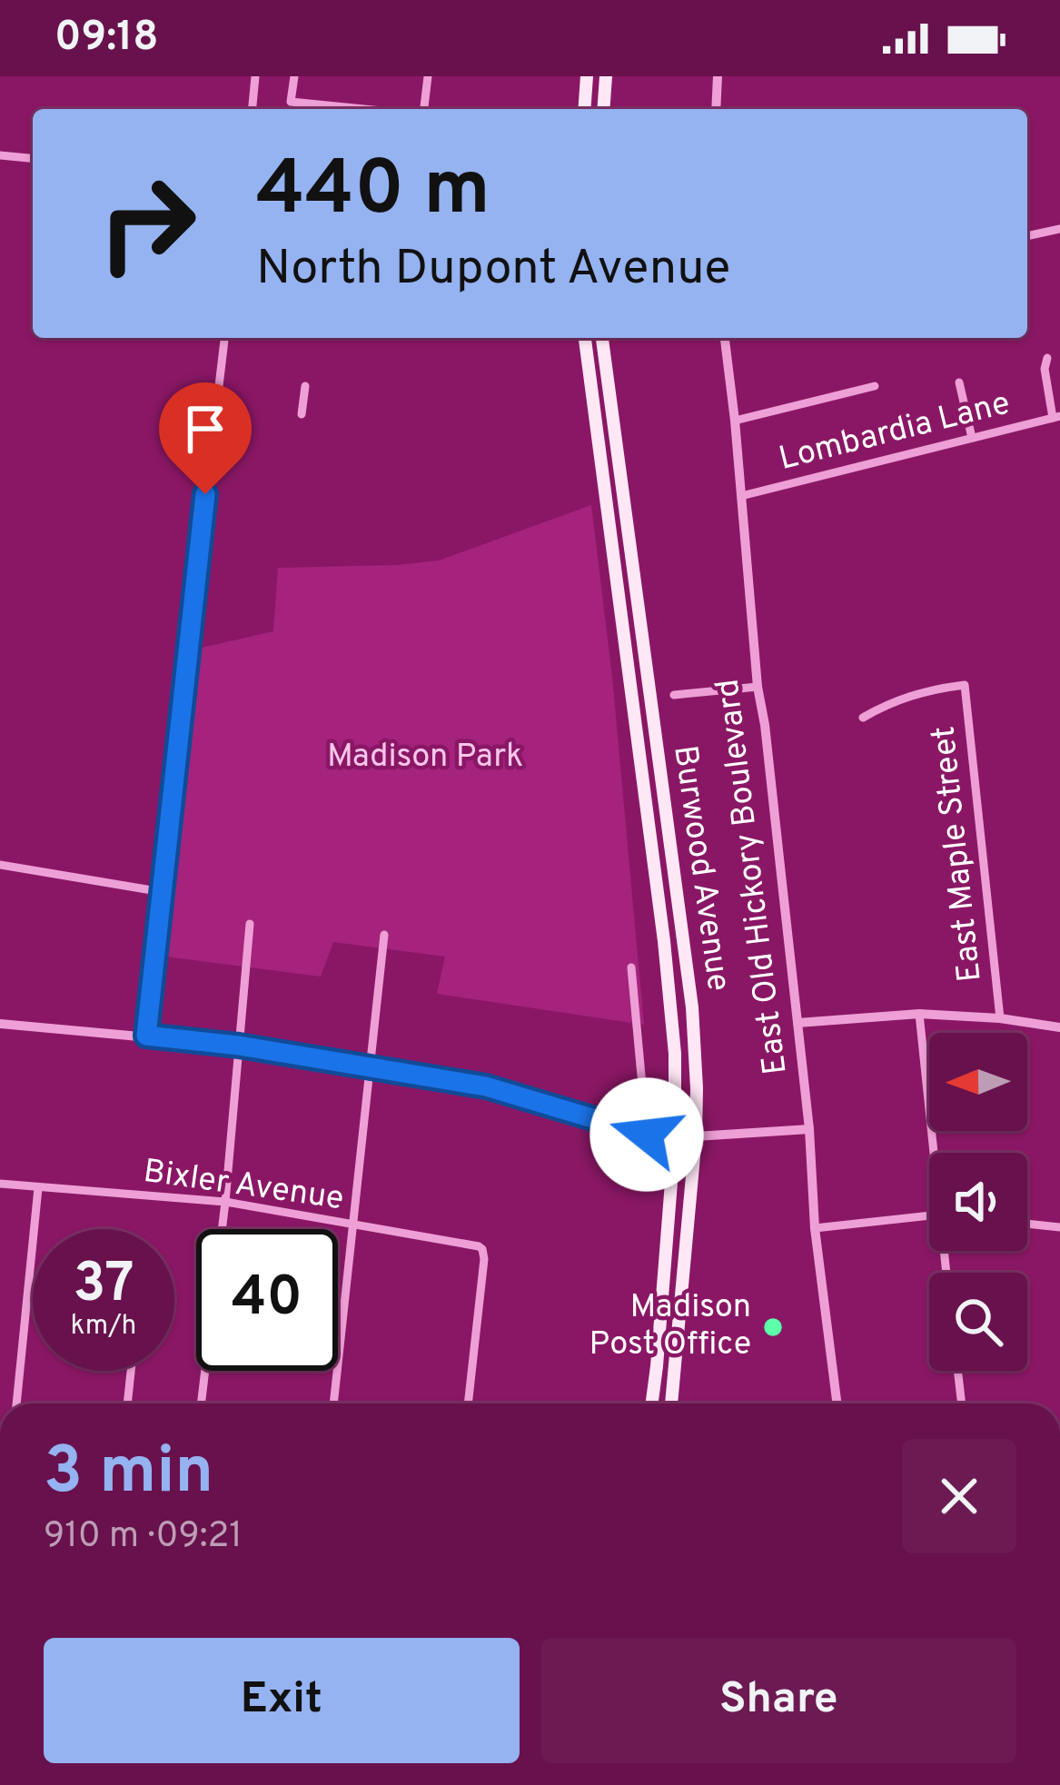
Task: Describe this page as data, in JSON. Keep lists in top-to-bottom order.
{
  "streets": {
    "main road": ["Burwood Avenue"],
    "street": [
      "Lombardia Lane",
      "East Maple Street",
      "East Old Hickory Boulevard",
      "Bixler Avenue"
    ]
  },
  "crossings": [
    ["Lombardia Lane", "East Old Hickory Boulevard"]
  ],
  "parks": ["Madison Park"],
  "places": ["Madison Post Office"],
  "north": "left",
  "page": {
    "status": "09:18",
    "turn": ["440 m", "North Dupont Avenue"],
    "speed": "37 km/h",
    "limit": "40",
    "heading": ["3 min", "910 m · 09:21"],
    "buttons": ["Exit", "Share"]
  }
}
